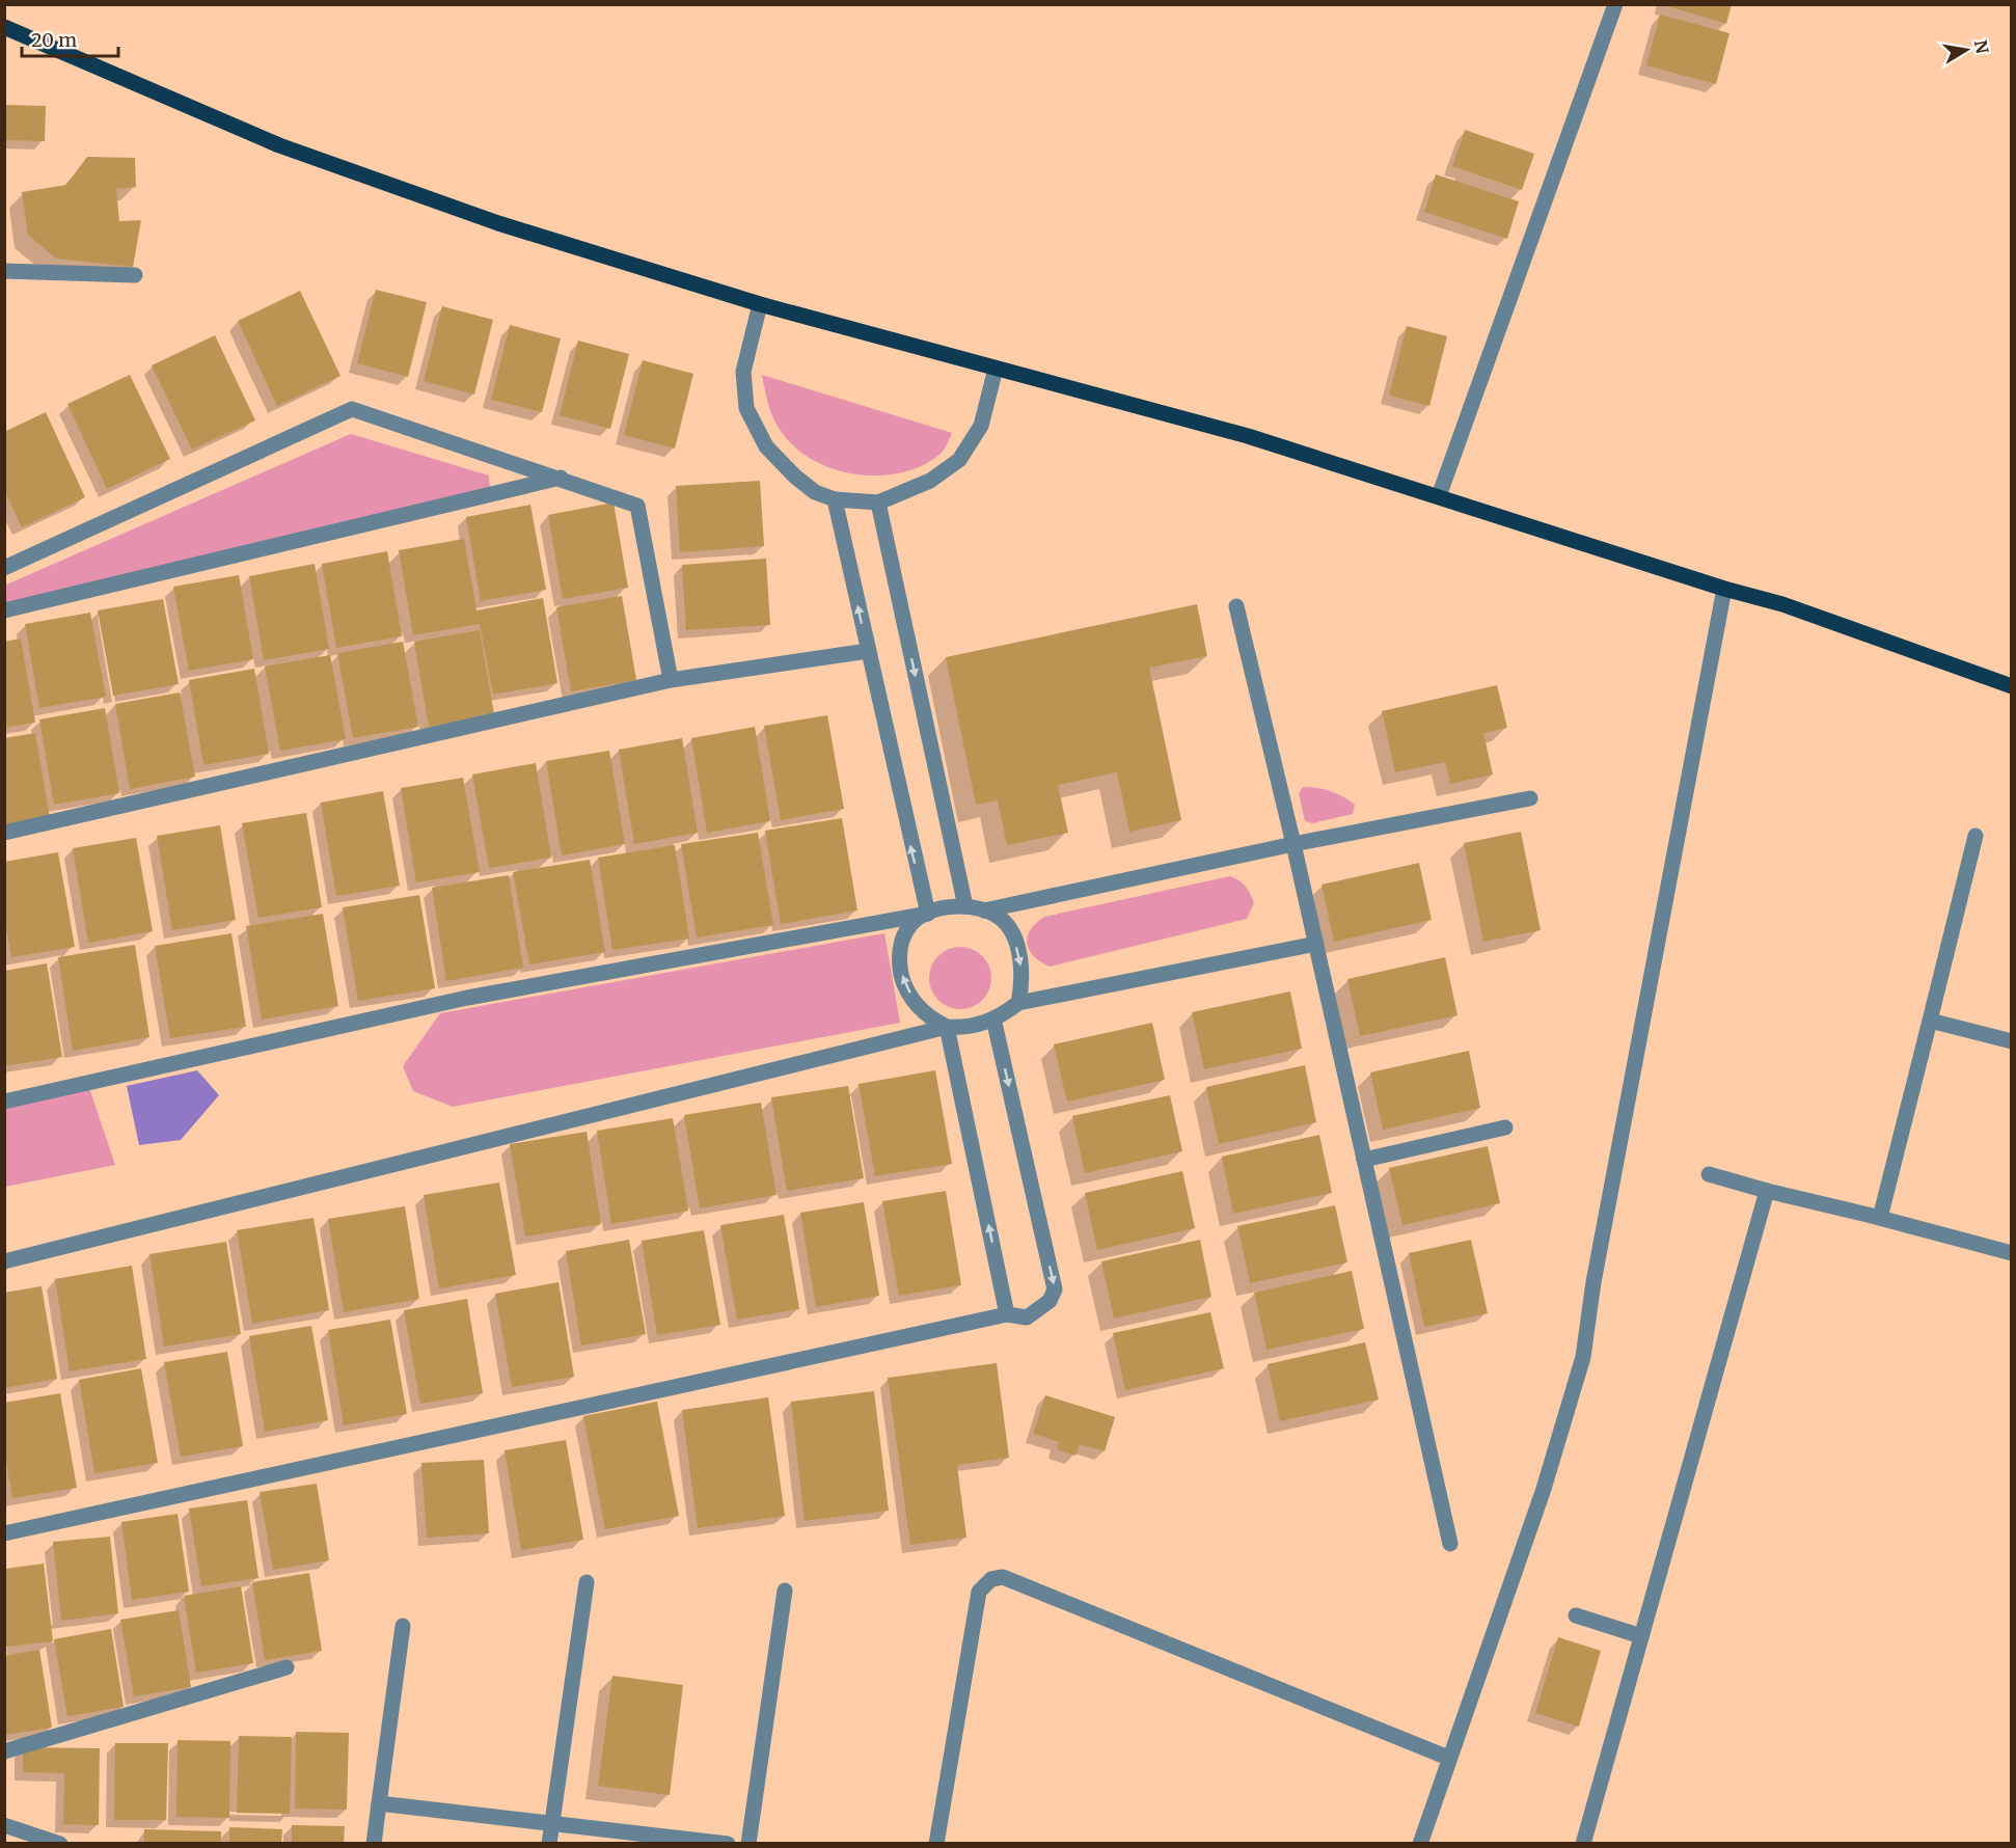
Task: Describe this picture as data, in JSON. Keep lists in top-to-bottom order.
{
  "scale_bar": "20 m",
  "north": "right"
}
